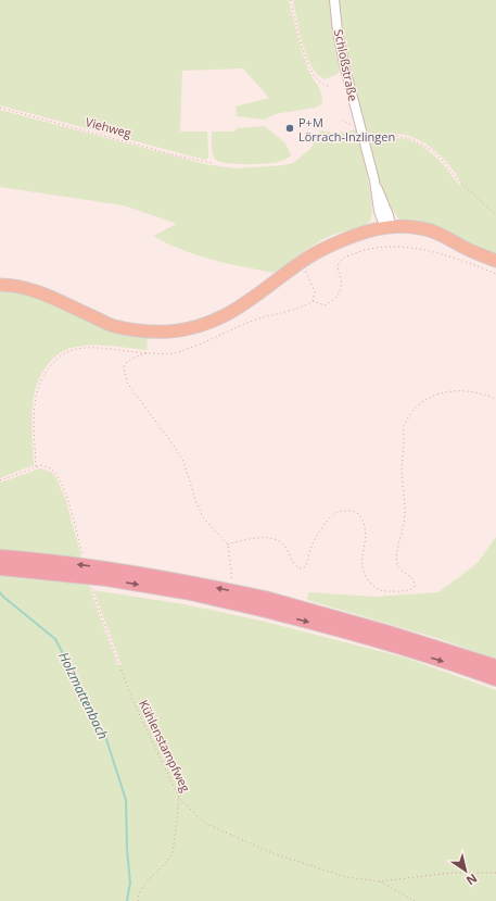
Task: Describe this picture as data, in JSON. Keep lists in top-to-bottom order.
{
  "streets": {
    "street": ["Schloßstraße"],
    "path": ["Viehweg", "Kühlenstampfweg"]
  },
  "water": ["Holzmattenbach"],
  "places": ["P+M Lörrach-Inzlingen"],
  "north": "bottom right"
}
